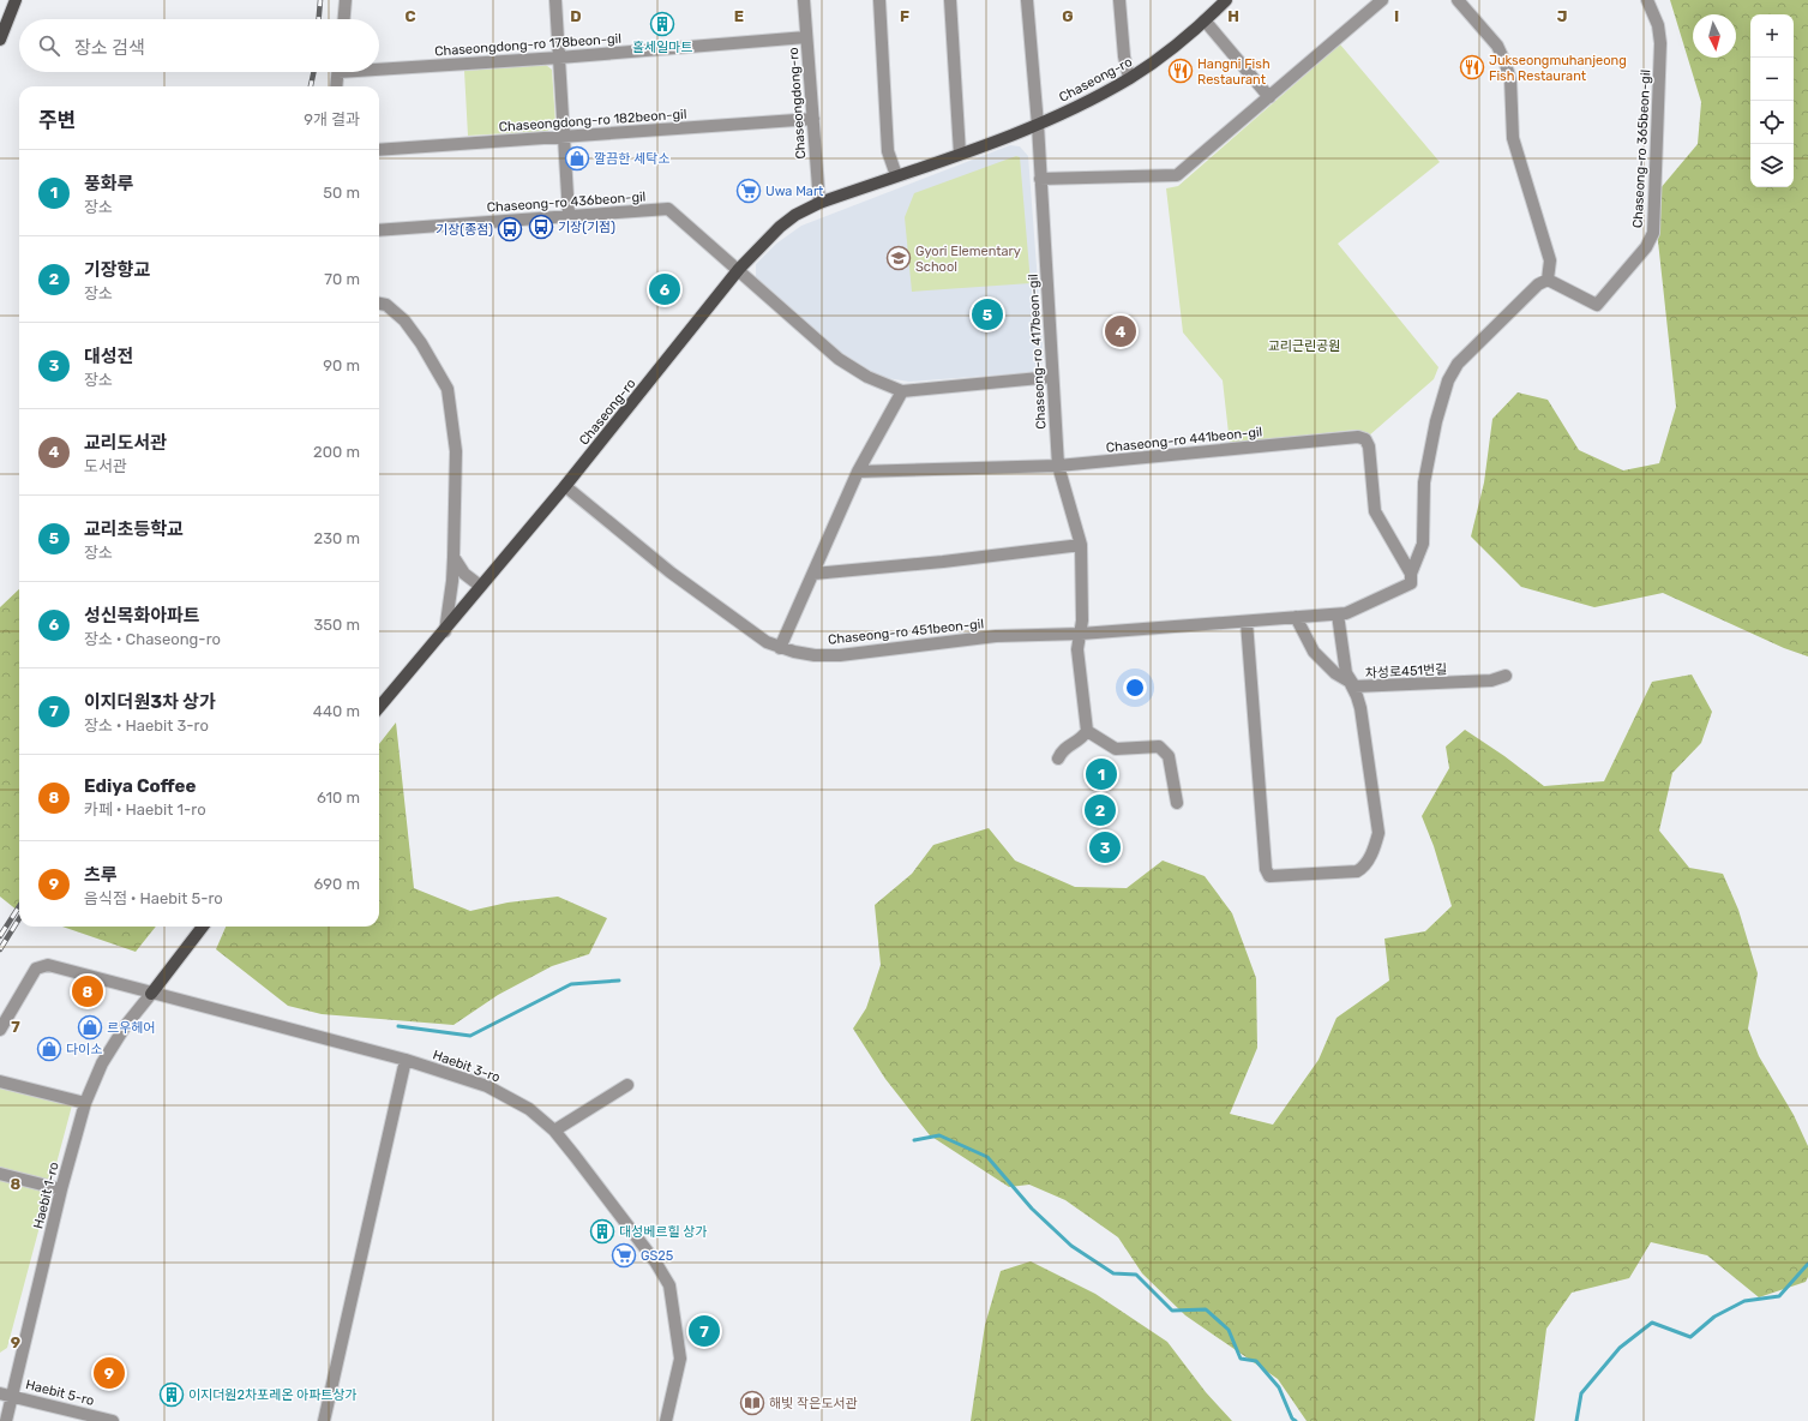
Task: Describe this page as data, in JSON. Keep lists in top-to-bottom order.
{
  "streets": {
    "main road": ["Chaseong-ro"],
    "street": [
      "Chaseongdong-ro 178beon-gil",
      "Chaseongdong-ro",
      "Chaseongdong-ro 182beon-gil",
      "Chaseong-ro 365beon-gil",
      "Chaseong-ro 436beon-gil",
      "Chaseong-ro 417beon-gil",
      "Chaseong-ro 441beon-gil",
      "Chaseong-ro 451beon-gil",
      "차성로451번길",
      "Haebit 3-ro",
      "Haebit 1-ro",
      "Haebit 5-ro"
    ]
  },
  "crossings": [
    ["Chaseongdong-ro 178beon-gil", "Chaseongdong-ro"],
    ["Chaseong-ro", "Chaseongdong-ro"],
    ["Chaseong-ro", "Chaseong-ro 436beon-gil"],
    ["Chaseong-ro", "Chaseong-ro 417beon-gil"],
    ["Chaseong-ro", "Chaseong-ro 451beon-gil"],
    ["Chaseongdong-ro", "Chaseongdong-ro 182beon-gil"],
    ["Chaseong-ro 365beon-gil", "Chaseong-ro 451beon-gil"],
    ["Chaseong-ro 417beon-gil", "Chaseong-ro 441beon-gil"],
    ["Chaseong-ro 417beon-gil", "Chaseong-ro 451beon-gil"],
    ["Chaseong-ro 441beon-gil", "Chaseong-ro 451beon-gil"],
    ["Chaseong-ro 451beon-gil", "차성로451번길"],
    ["Haebit 3-ro", "Haebit 1-ro"],
    ["Haebit 1-ro", "Haebit 5-ro"]
  ],
  "parks": ["교리근린공원"],
  "places": {
    "building": ["홀세일마트", "대성베르힐 상가", "이지더원2차포레온 아파트상가"],
    "restaurant": ["Jukseongmuhanjeong Fish Restaurant", "Hangni Fish Restaurant"],
    "shop": ["깔끔한 세탁소", "르우헤어", "다이소"],
    "supermarket": ["Uwa Mart", "GS25"],
    "bus stop": ["기장(기점)", "기장(종점)"],
    "school or university": ["Gyori Elementary School"],
    "library": ["해빛 작은도서관"]
  },
  "north": "bottom",
  "page": {
    "map_buttons": ["+", "−"],
    "search": "장소 검색",
    "heading": ["주변", "9개 결과"],
    "list": [
      {
        "mark": "1",
        "name": "풍화루",
        "note": "장소",
        "value": "50 m"
      },
      {
        "mark": "2",
        "name": "기장향교",
        "note": "장소",
        "value": "70 m"
      },
      {
        "mark": "3",
        "name": "대성전",
        "note": "장소",
        "value": "90 m"
      },
      {
        "mark": "4",
        "name": "교리도서관",
        "note": "도서관",
        "value": "200 m"
      },
      {
        "mark": "5",
        "name": "교리초등학교",
        "note": "장소",
        "value": "230 m"
      },
      {
        "mark": "6",
        "name": "성신목화아파트",
        "note": "장소 · Chaseong-ro",
        "value": "350 m"
      },
      {
        "mark": "7",
        "name": "이지더원3차 상가",
        "note": "장소 · Haebit 3-ro",
        "value": "440 m"
      },
      {
        "mark": "8",
        "name": "Ediya Coffee",
        "note": "카페 · Haebit 1-ro",
        "value": "610 m"
      },
      {
        "mark": "9",
        "name": "츠루",
        "note": "음식점 · Haebit 5-ro",
        "value": "690 m"
      }
    ],
    "pins": [
      "6",
      "5",
      "4",
      "1",
      "2",
      "3",
      "8",
      "7",
      "9"
    ]
  },
  "grid": {
    "columns": [
      "C",
      "D",
      "E",
      "F",
      "G",
      "H",
      "I",
      "J"
    ],
    "rows": ["7", "8", "9"]
  }
}
